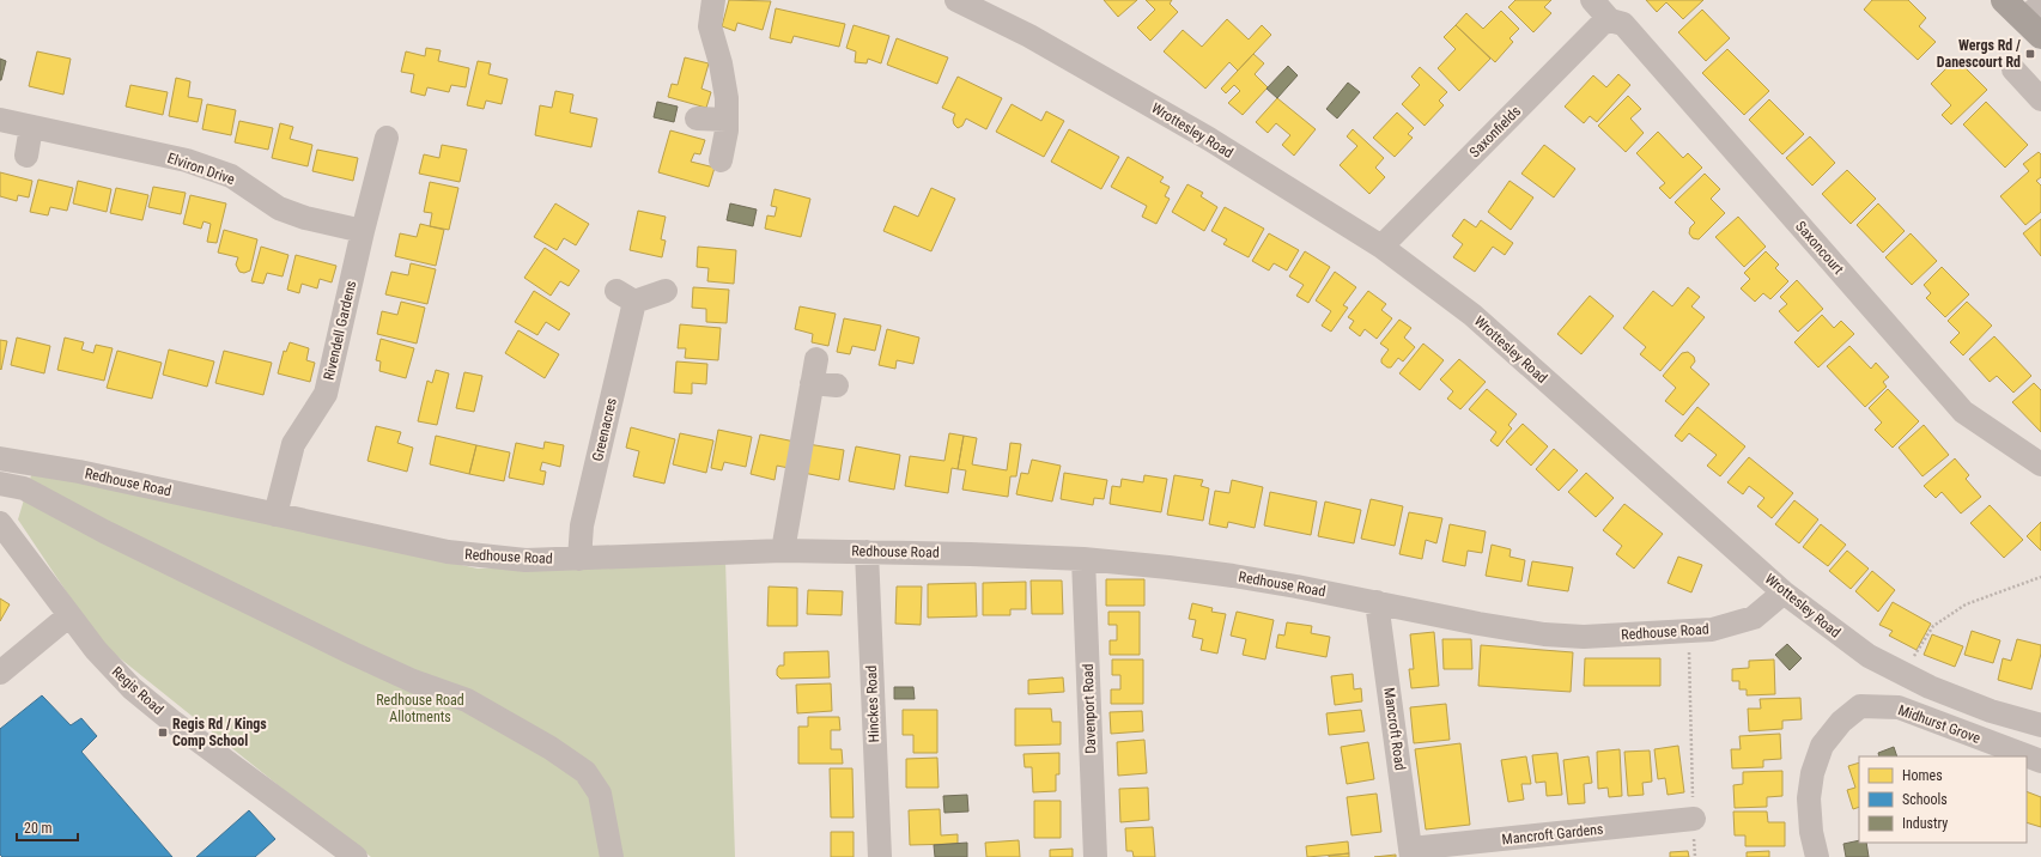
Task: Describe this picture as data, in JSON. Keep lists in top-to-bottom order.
{
  "streets": {
    "street": [
      "Wrottesley Road",
      "Saxonfields",
      "Elviron Drive",
      "Saxoncourt",
      "Rivendell Gardens",
      "Greenacres",
      "Redhouse Road",
      "Regis Road",
      "Hinckes Road",
      "Davenport Road",
      "Midhurst Grove",
      "Mancroft Road",
      "Mancroft Gardens"
    ]
  },
  "crossings": [
    ["Wrottesley Road", "Saxonfields"],
    ["Wrottesley Road", "Redhouse Road"],
    ["Saxonfields", "Saxoncourt"],
    ["Elviron Drive", "Rivendell Gardens"],
    ["Rivendell Gardens", "Redhouse Road"],
    ["Greenacres", "Redhouse Road"],
    ["Redhouse Road", "Hinckes Road"],
    ["Redhouse Road", "Davenport Road"],
    ["Redhouse Road", "Mancroft Road"],
    ["Mancroft Road", "Mancroft Gardens"]
  ],
  "parks": ["Redhouse Road Allotments"],
  "places": {
    "transit": ["Wergs Rd / Danescourt Rd", "Regis Rd / Kings Comp School"]
  },
  "legend": ["Homes", "Schools", "Industry"],
  "scale_bar": "20 m"
}
